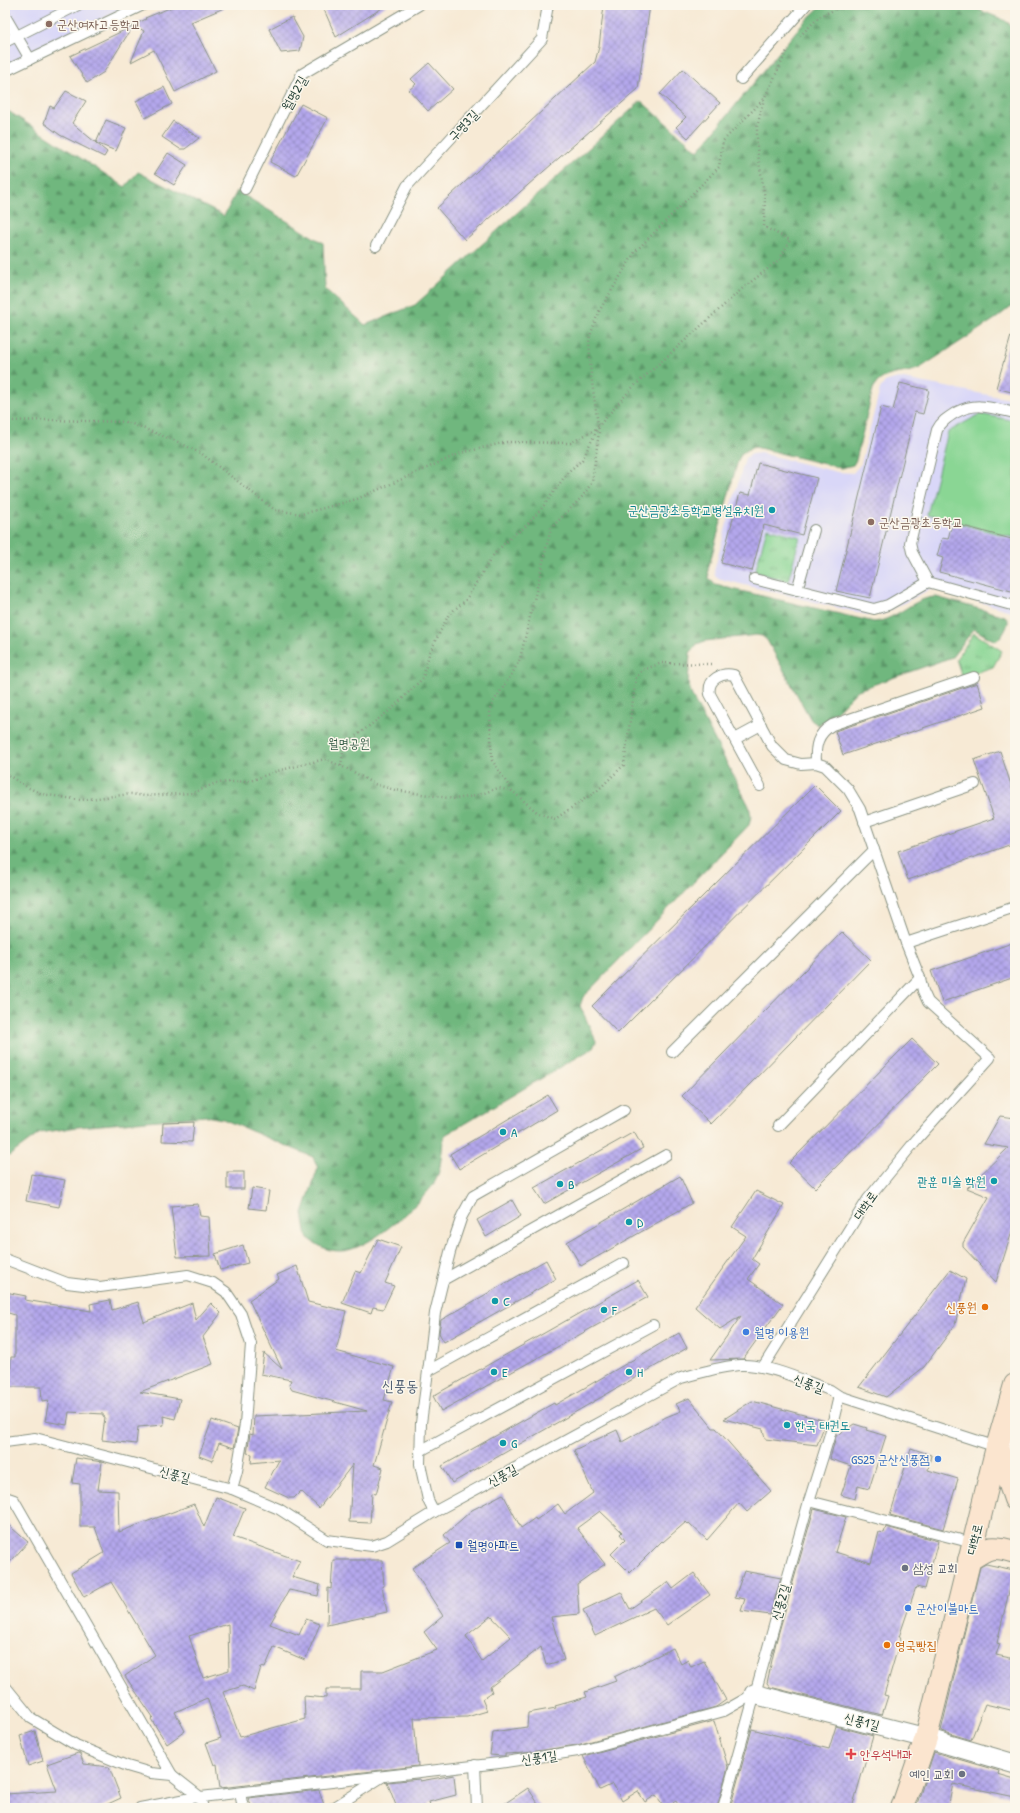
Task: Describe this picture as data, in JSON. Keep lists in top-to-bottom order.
{
  "streets": {
    "street": ["대학로", "신풍1길"],
    "lane": [
      "월명2길",
      "구영3길",
      "신풍길",
      "신풍2길"
    ]
  },
  "crossings": [
    ["대학로", "신풍길"],
    ["대학로", "신풍1길"],
    ["신풍길", "신풍2길"],
    ["신풍2길", "신풍1길"]
  ],
  "districts": ["신풍동"],
  "parks": ["월명공원"],
  "places": {
    "other": [
      "군산여자고등학교",
      "군산금광초등학교병설유치원",
      "군산금광초등학교",
      "A",
      "관훈 미술 학원",
      "B",
      "D",
      "C",
      "신풍원",
      "F",
      "월명 이용원",
      "E",
      "H",
      "한국 태권도",
      "G",
      "GS25 군산신풍점",
      "삼성 교회",
      "군산이불마트",
      "영국빵집",
      "예인 교회"
    ],
    "transit": ["월명아파트"],
    "health": ["안우석내과"]
  }
}
